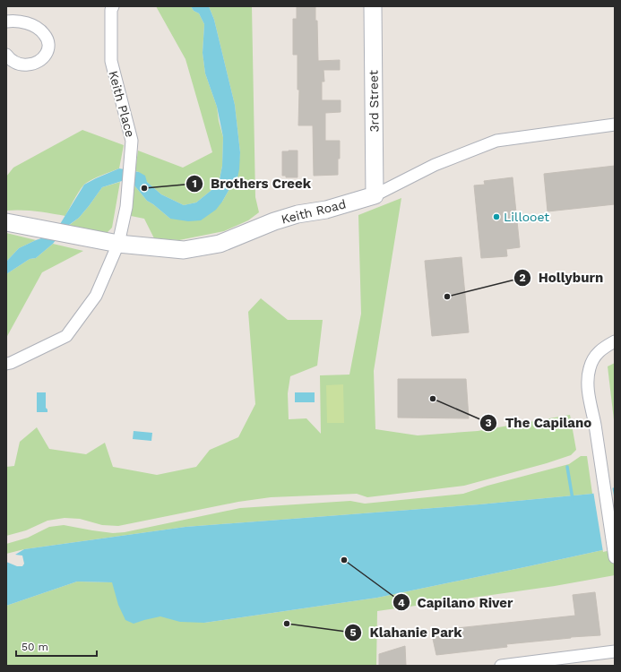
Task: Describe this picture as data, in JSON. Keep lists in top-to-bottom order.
{
  "streets": {
    "street": ["3rd Street", "Keith Place", "Keith Road"]
  },
  "crossings": [
    ["3rd Street", "Keith Road"],
    ["Keith Place", "Keith Road"]
  ],
  "places": [
    "Brothers Creek",
    "Lillooet",
    "Hollyburn",
    "The Capilano",
    "Capilano River",
    "Klahanie Park"
  ],
  "scale_bar": "50 m"
}
